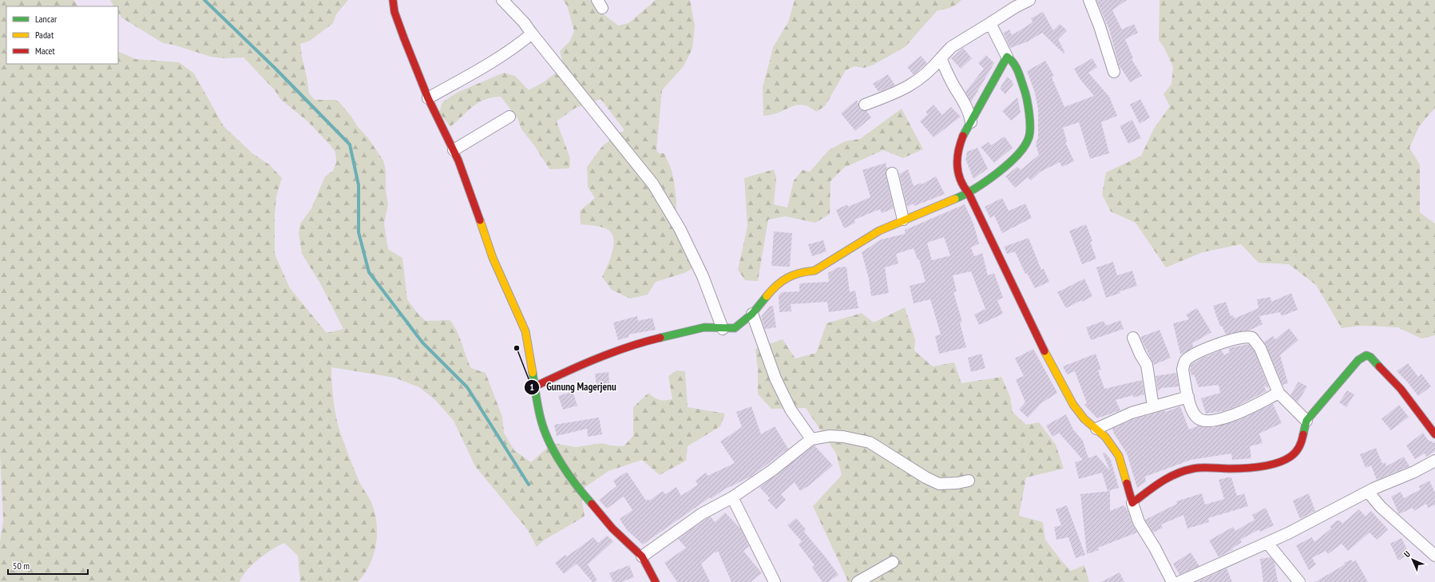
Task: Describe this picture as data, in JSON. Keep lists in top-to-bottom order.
{
  "places": ["Gunung Magerjenu"],
  "legend": ["Lancar", "Padat", "Macet"],
  "scale_bar": "50 m",
  "north": "top left"
}
